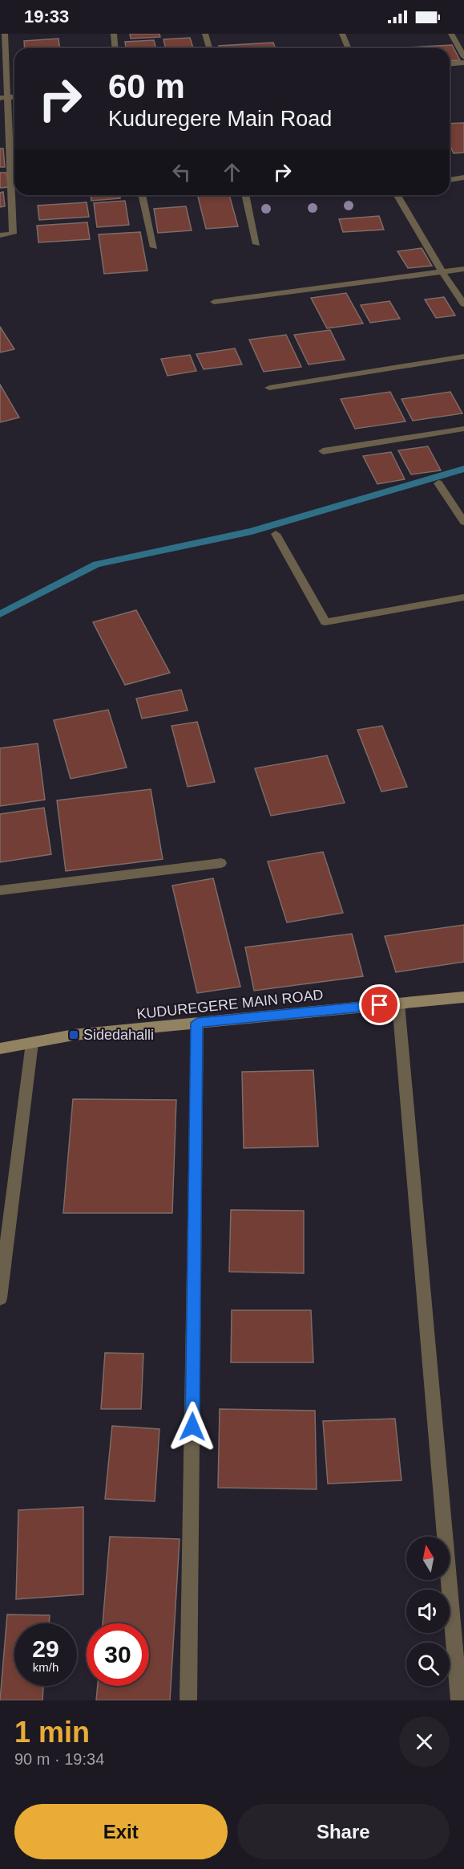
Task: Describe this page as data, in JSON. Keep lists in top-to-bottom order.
{
  "streets": {
    "street": ["KUDUREGERE MAIN ROAD"]
  },
  "places": {
    "transit": ["Sidedahalli"]
  },
  "north": "top",
  "page": {
    "status": "19:33",
    "turn": ["60 m", "Kuduregere Main Road"],
    "speed": "29 km/h",
    "limit": "30",
    "heading": ["1 min", "90 m · 19:34"],
    "buttons": ["Exit", "Share"]
  }
}
